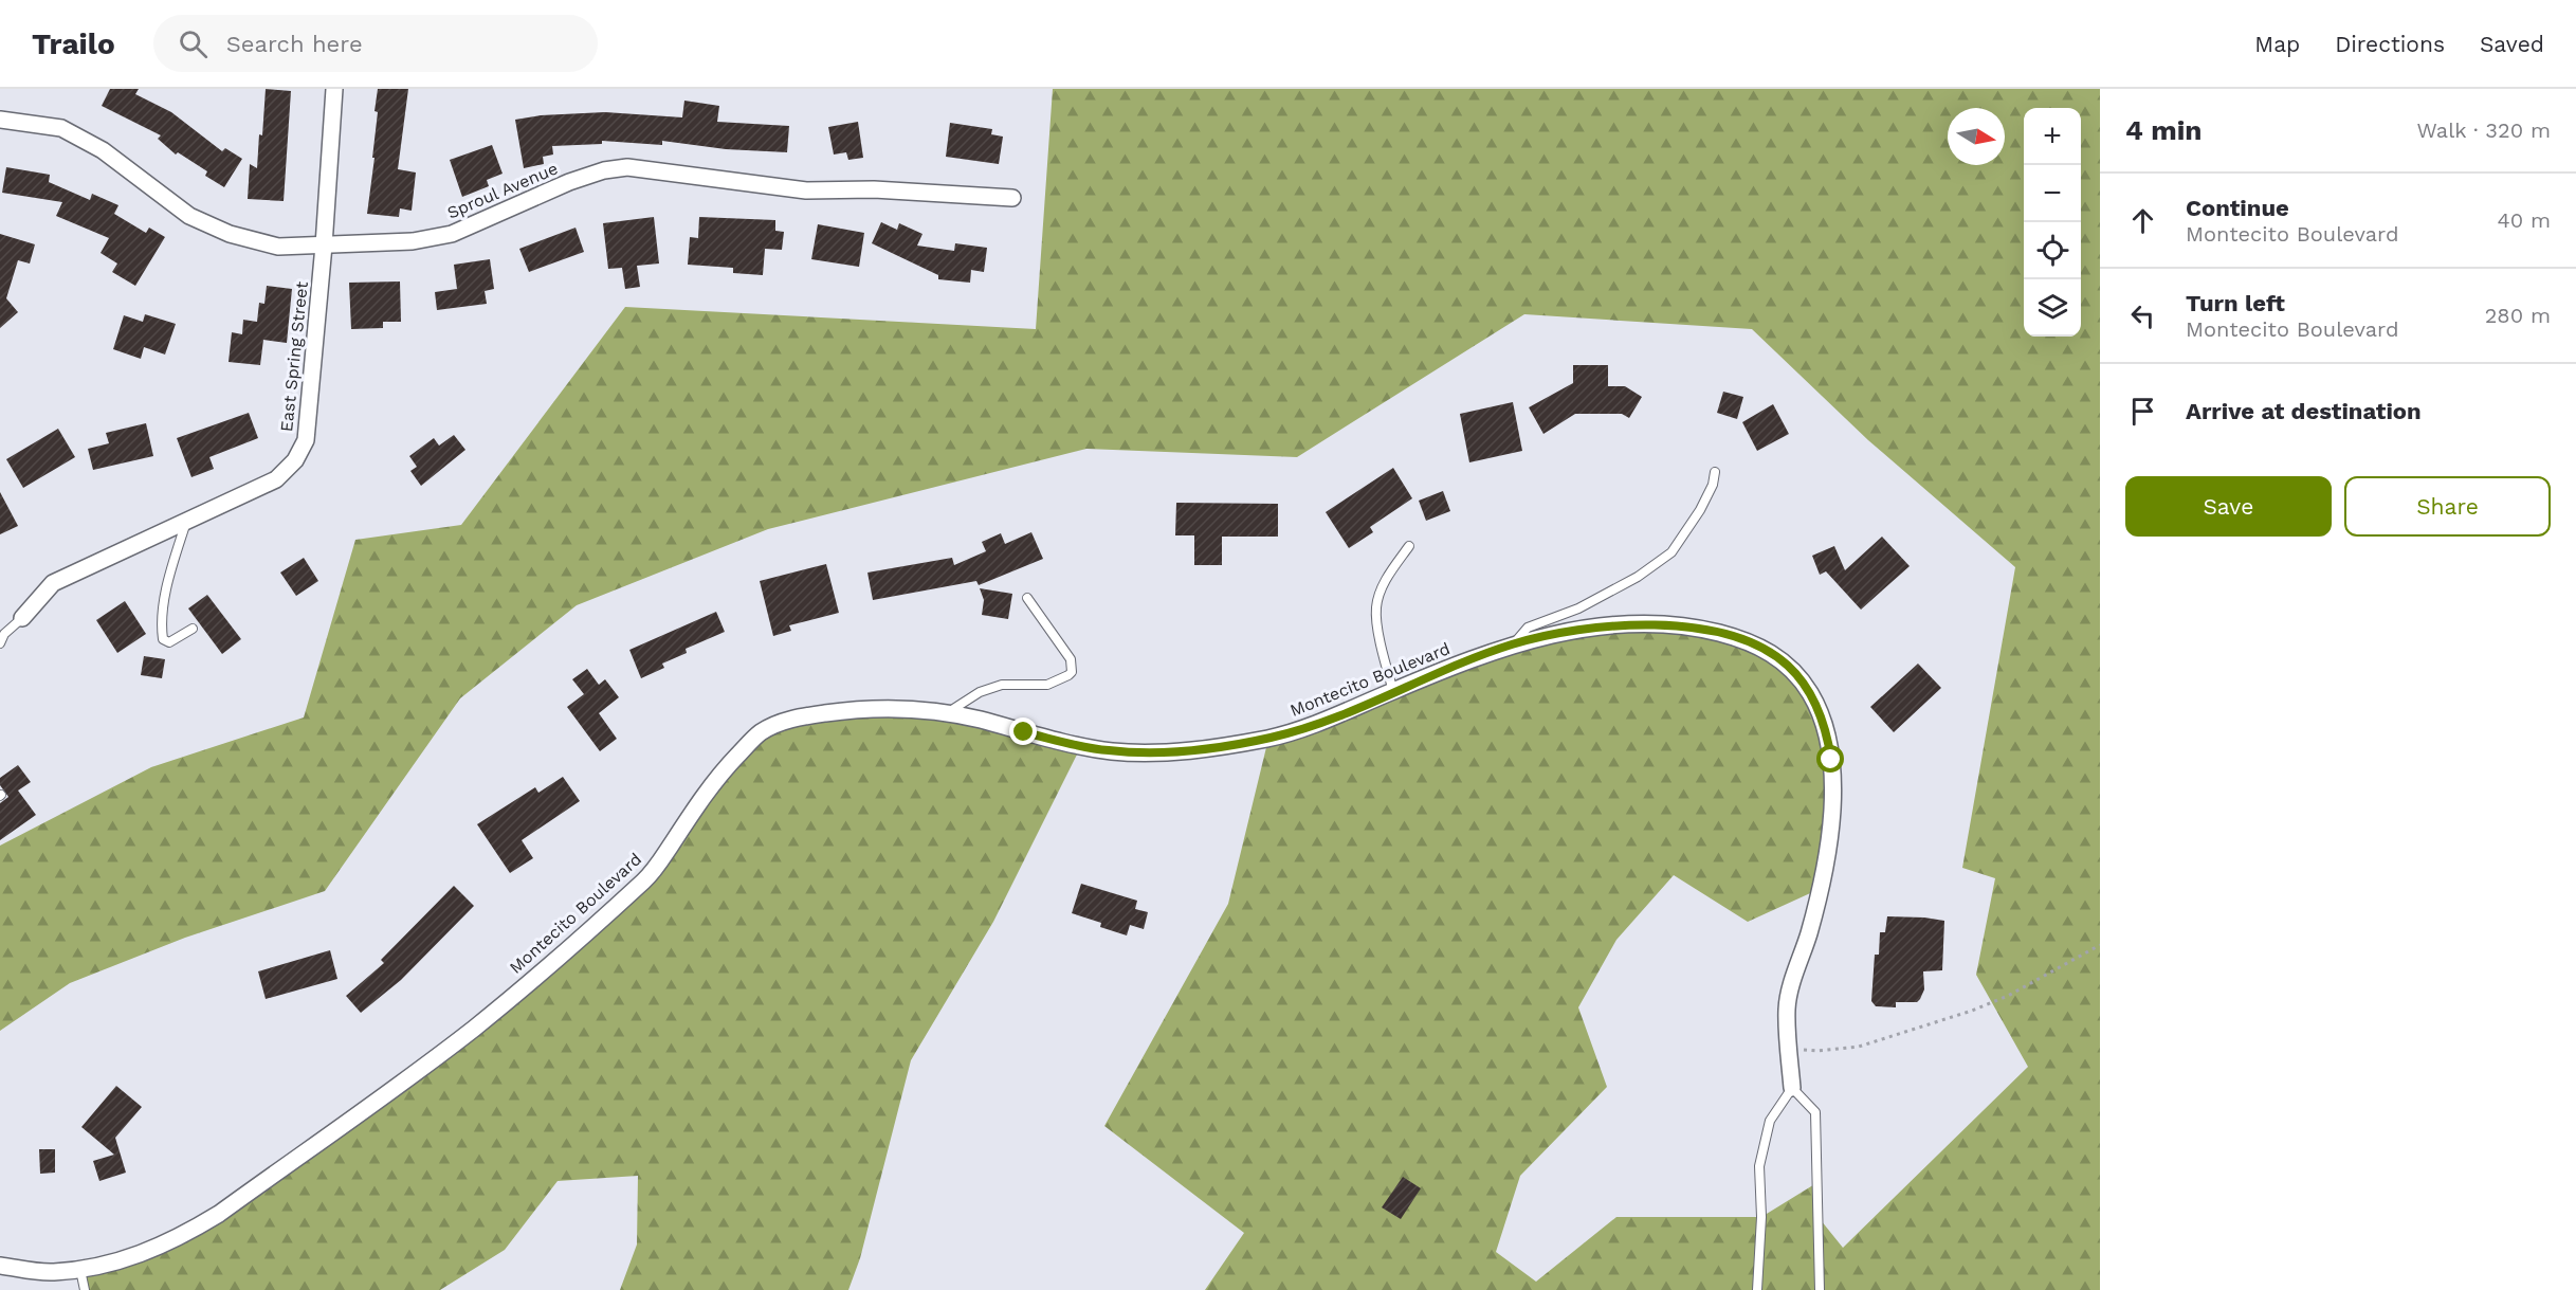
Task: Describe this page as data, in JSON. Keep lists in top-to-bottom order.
{
  "streets": {
    "street": ["Sproul Avenue", "East Spring Street", "Montecito Boulevard"]
  },
  "crossings": [
    ["Sproul Avenue", "East Spring Street"]
  ],
  "north": "right",
  "page": {
    "header": "Trailo",
    "search": "Search here",
    "nav": ["Map", "Directions", "Saved"],
    "heading": ["4 min", "Walk · 320 m"],
    "map_buttons": ["+", "−"],
    "list": [
      ["Continue", "Montecito Boulevard", "40 m"],
      ["Turn left", "Montecito Boulevard", "280 m"],
      "Arrive at destination"
    ],
    "buttons": ["Save", "Share"]
  }
}
